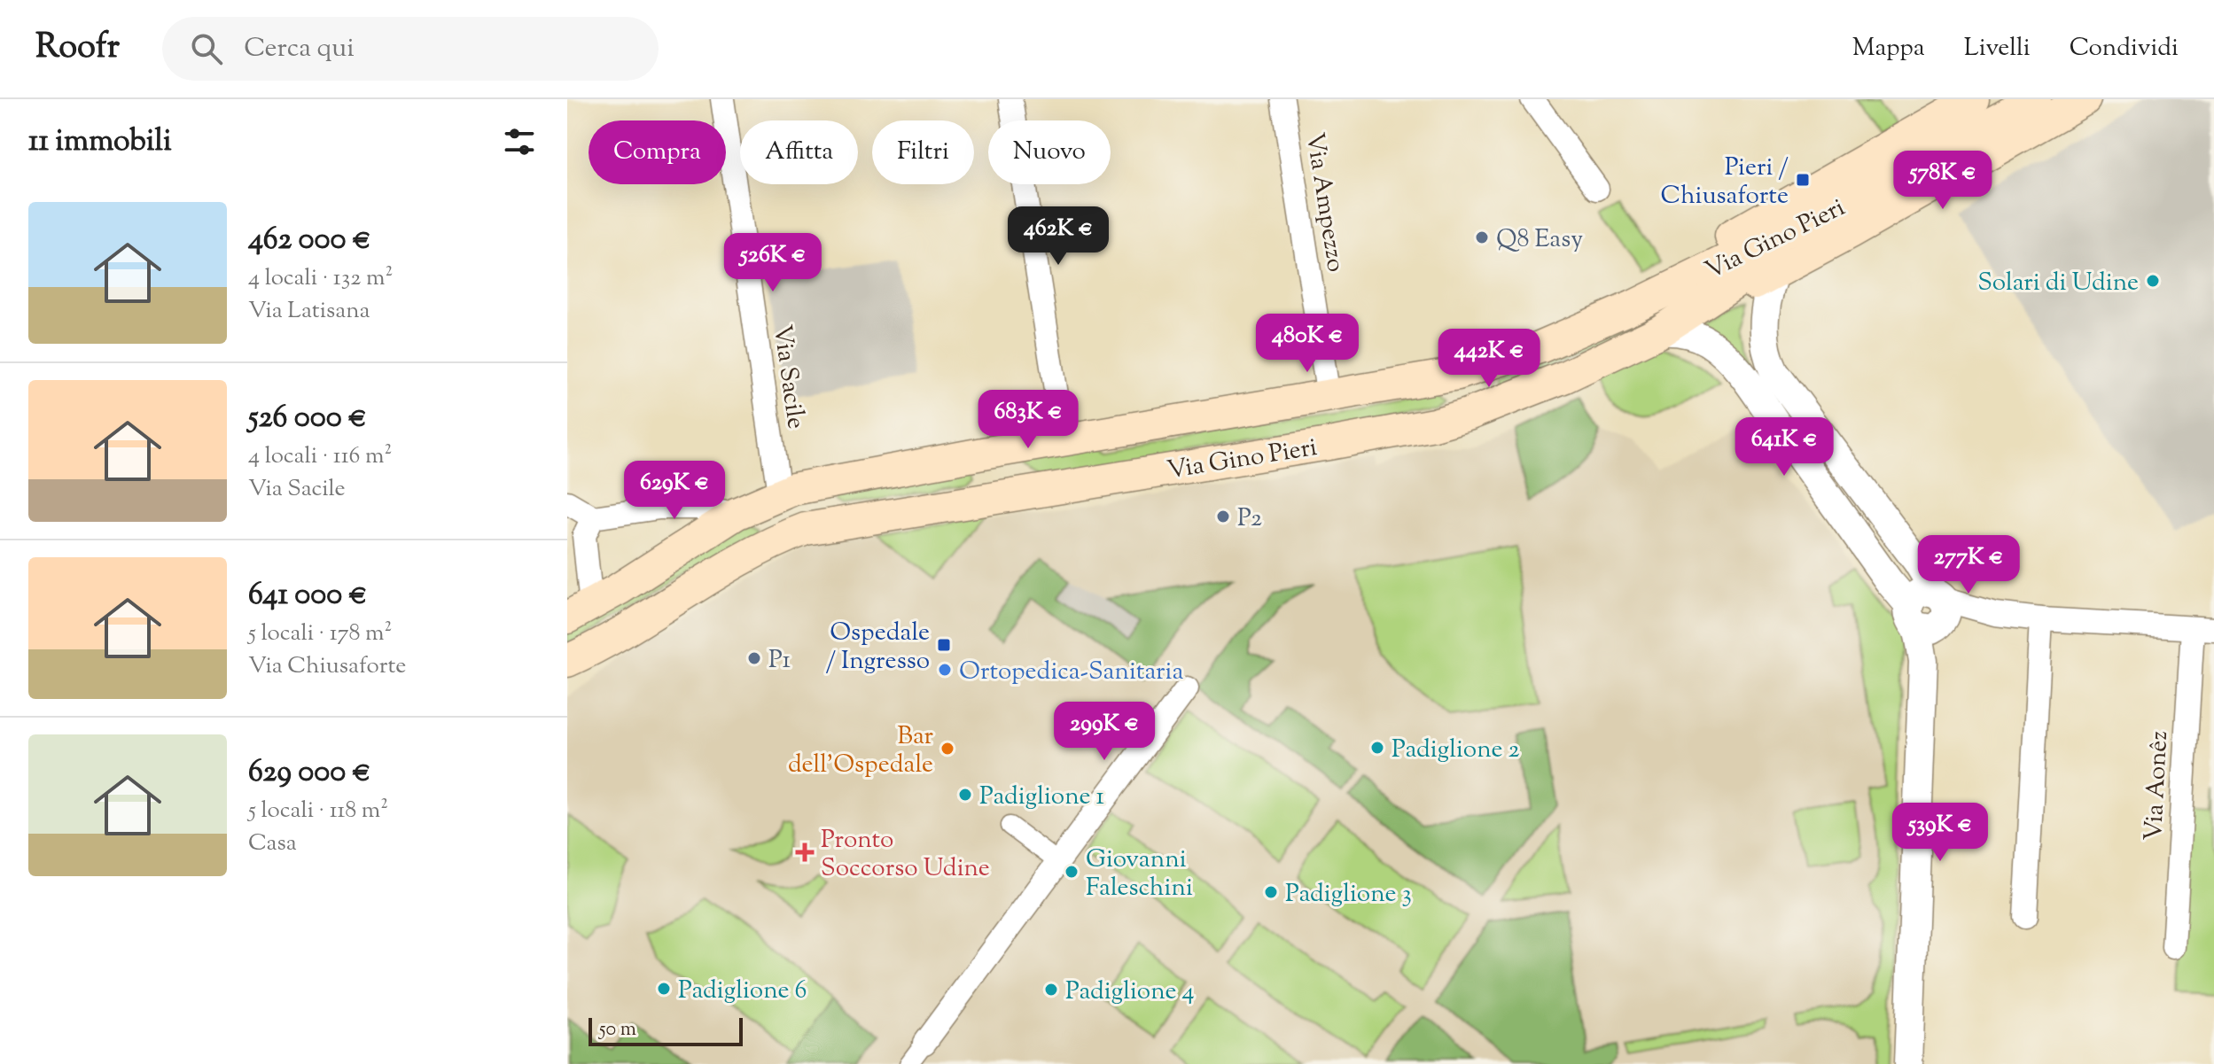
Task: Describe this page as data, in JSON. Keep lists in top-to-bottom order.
{
  "streets": {
    "main road": ["Via Gino Pieri"],
    "street": ["Via Ampezzo", "Via Sacile", "Via Aonêz"]
  },
  "crossings": [
    ["Via Ampezzo", "Via Gino Pieri"],
    ["Via Gino Pieri", "Via Sacile"]
  ],
  "places": {
    "transit": ["Pieri / Chiusaforte", "Ospedale / Ingresso"],
    "other": [
      "Q8 Easy",
      "Solari di Udine",
      "P2",
      "P1",
      "Ortopedica-Sanitaria",
      "Padiglione 2",
      "Bar dell'Ospedale",
      "Padiglione 1",
      "Giovanni Faleschini",
      "Padiglione 3",
      "Padiglione 6",
      "Padiglione 4"
    ],
    "health": ["Pronto Soccorso Udine"]
  },
  "scale_bar": "50 m",
  "page": {
    "header": "Roofr",
    "search": "Cerca qui",
    "nav": ["Mappa", "Livelli", "Condividi"],
    "heading": "11 immobili",
    "chip": [
      "Compra",
      "Affitta",
      "Filtri",
      "Nuovo"
    ],
    "price": [
      "578K €",
      "462K €",
      "526K €",
      "480K €",
      "442K €",
      "683K €",
      "641K €",
      "629K €",
      "277K €",
      "299K €",
      "539K €"
    ],
    "list": [
      {
        "name": "462 000 €",
        "note": "4 locali · 132 m² · Via Latisana"
      },
      {
        "name": "526 000 €",
        "note": "4 locali · 116 m² · Via Sacile"
      },
      {
        "name": "641 000 €",
        "note": "5 locali · 178 m² · Via Chiusaforte"
      },
      {
        "name": "629 000 €",
        "note": "5 locali · 118 m² · Casa"
      }
    ],
    "scale": "50 m"
  }
}
